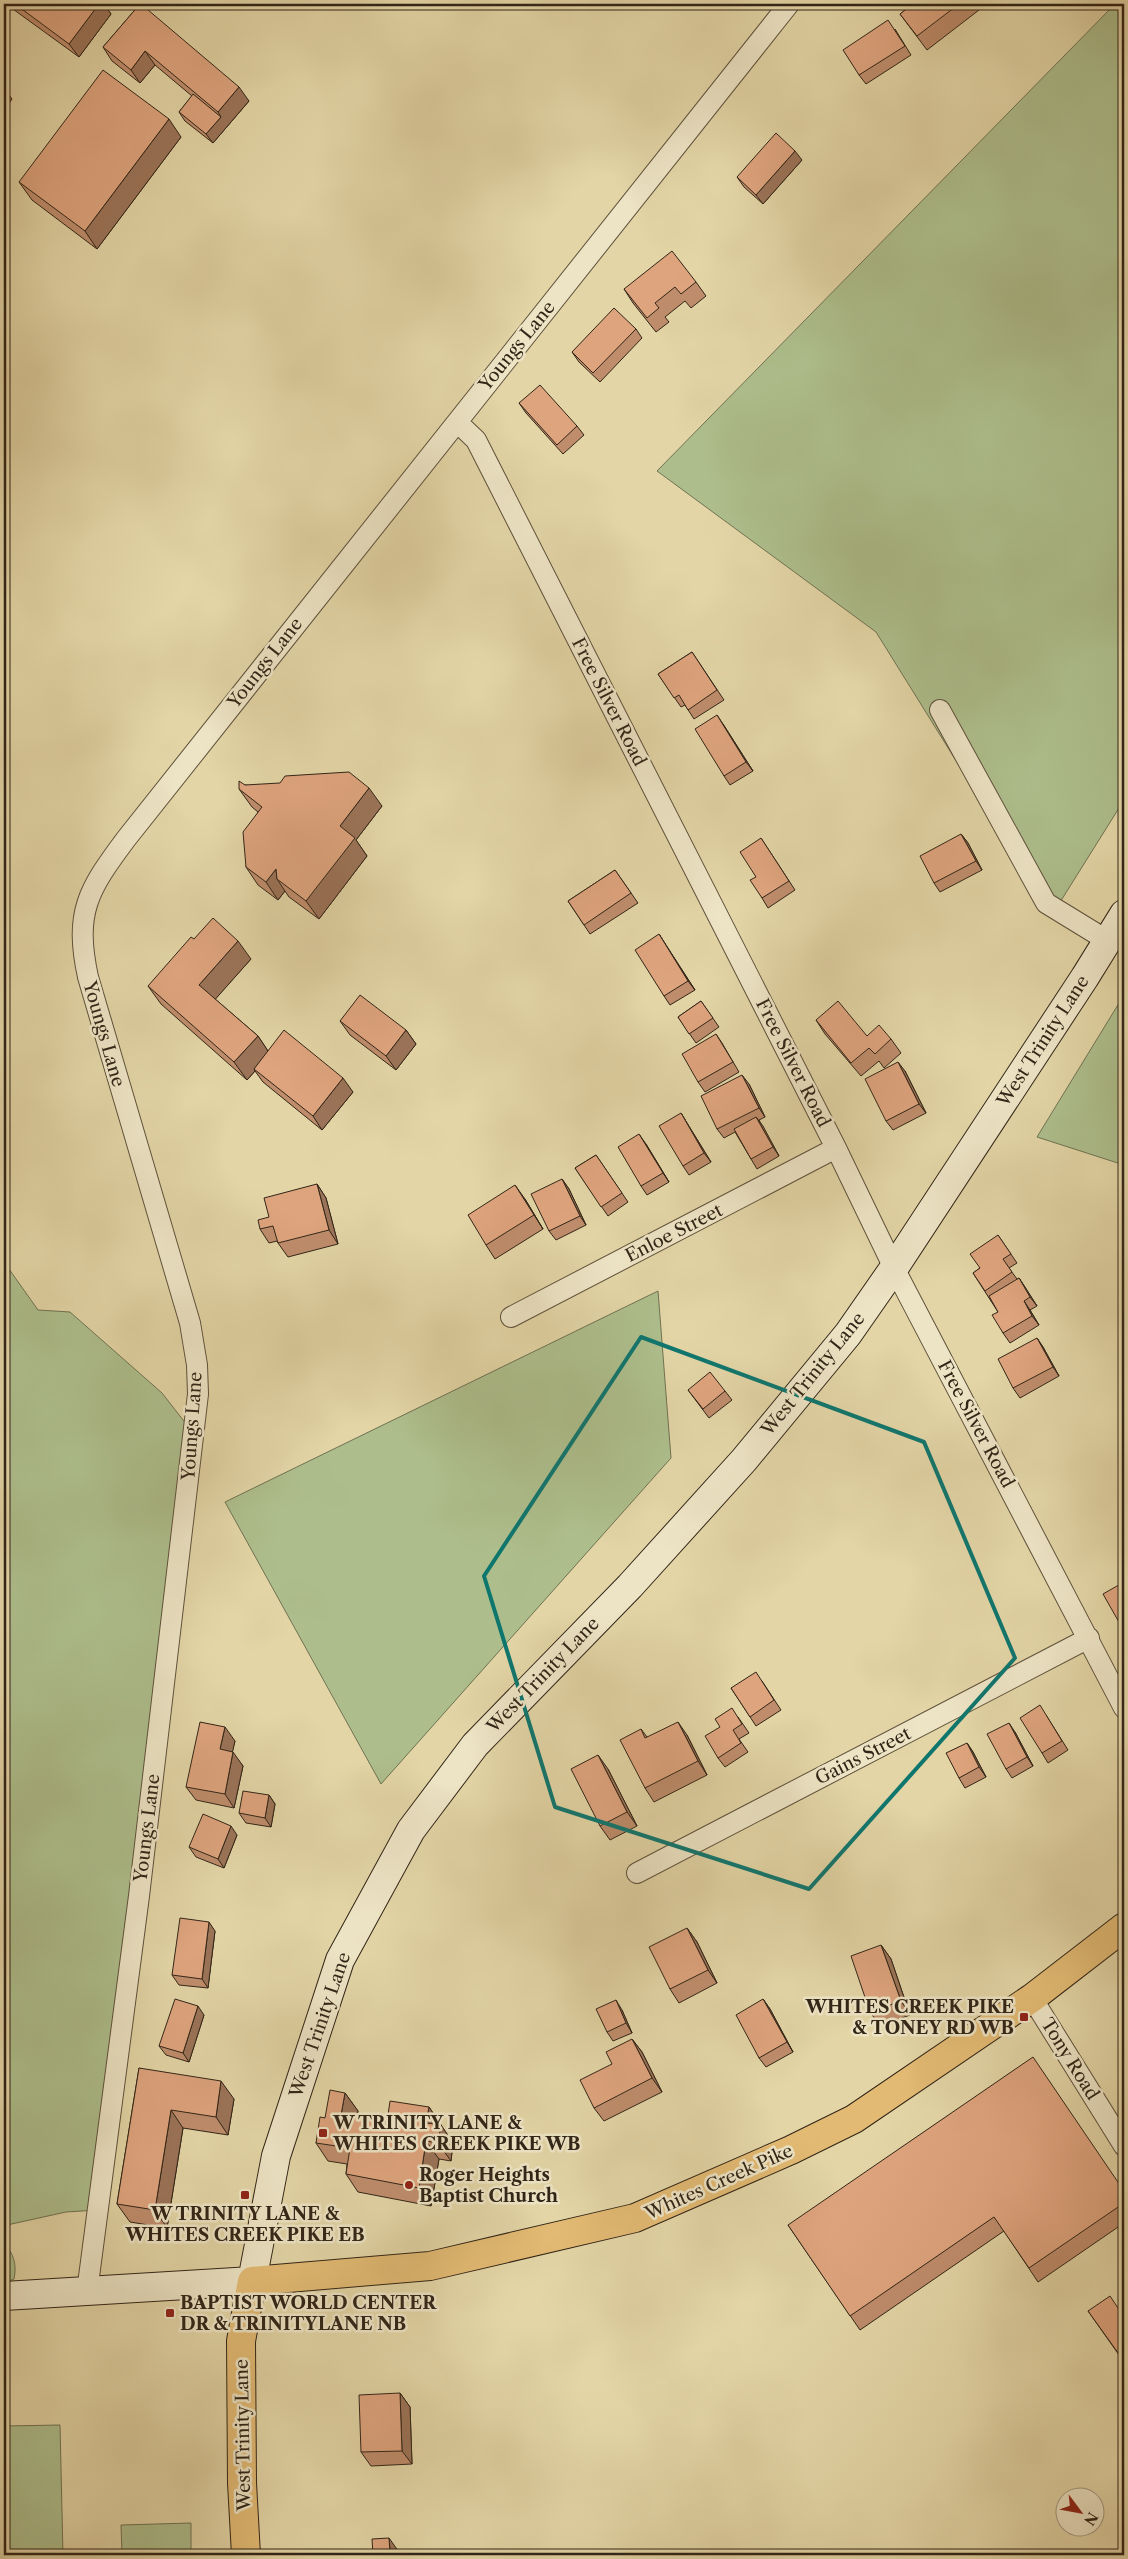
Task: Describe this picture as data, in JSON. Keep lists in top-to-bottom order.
{
  "streets": {
    "main road": ["West Trinity Lane", "Whites Creek Pike"],
    "street": [
      "Youngs Lane",
      "Free Silver Road",
      "Enloe Street",
      "Gains Street",
      "Tony Road"
    ]
  },
  "crossings": [
    ["Youngs Lane", "Free Silver Road"],
    ["Free Silver Road", "West Trinity Lane"],
    ["Free Silver Road", "Enloe Street"],
    ["Free Silver Road", "Gains Street"],
    ["West Trinity Lane", "Whites Creek Pike"],
    ["Tony Road", "Whites Creek Pike"]
  ],
  "places": {
    "transit": [
      "WHITES CREEK PIKE & TONEY RD WB",
      "W TRINITY LANE & WHITES CREEK PIKE WB",
      "W TRINITY LANE & WHITES CREEK PIKE EB",
      "BAPTIST WORLD CENTER DR & TRINITYLANE NB"
    ],
    "other": ["Roger Heights Baptist Church"]
  },
  "north": "bottom right"
}
